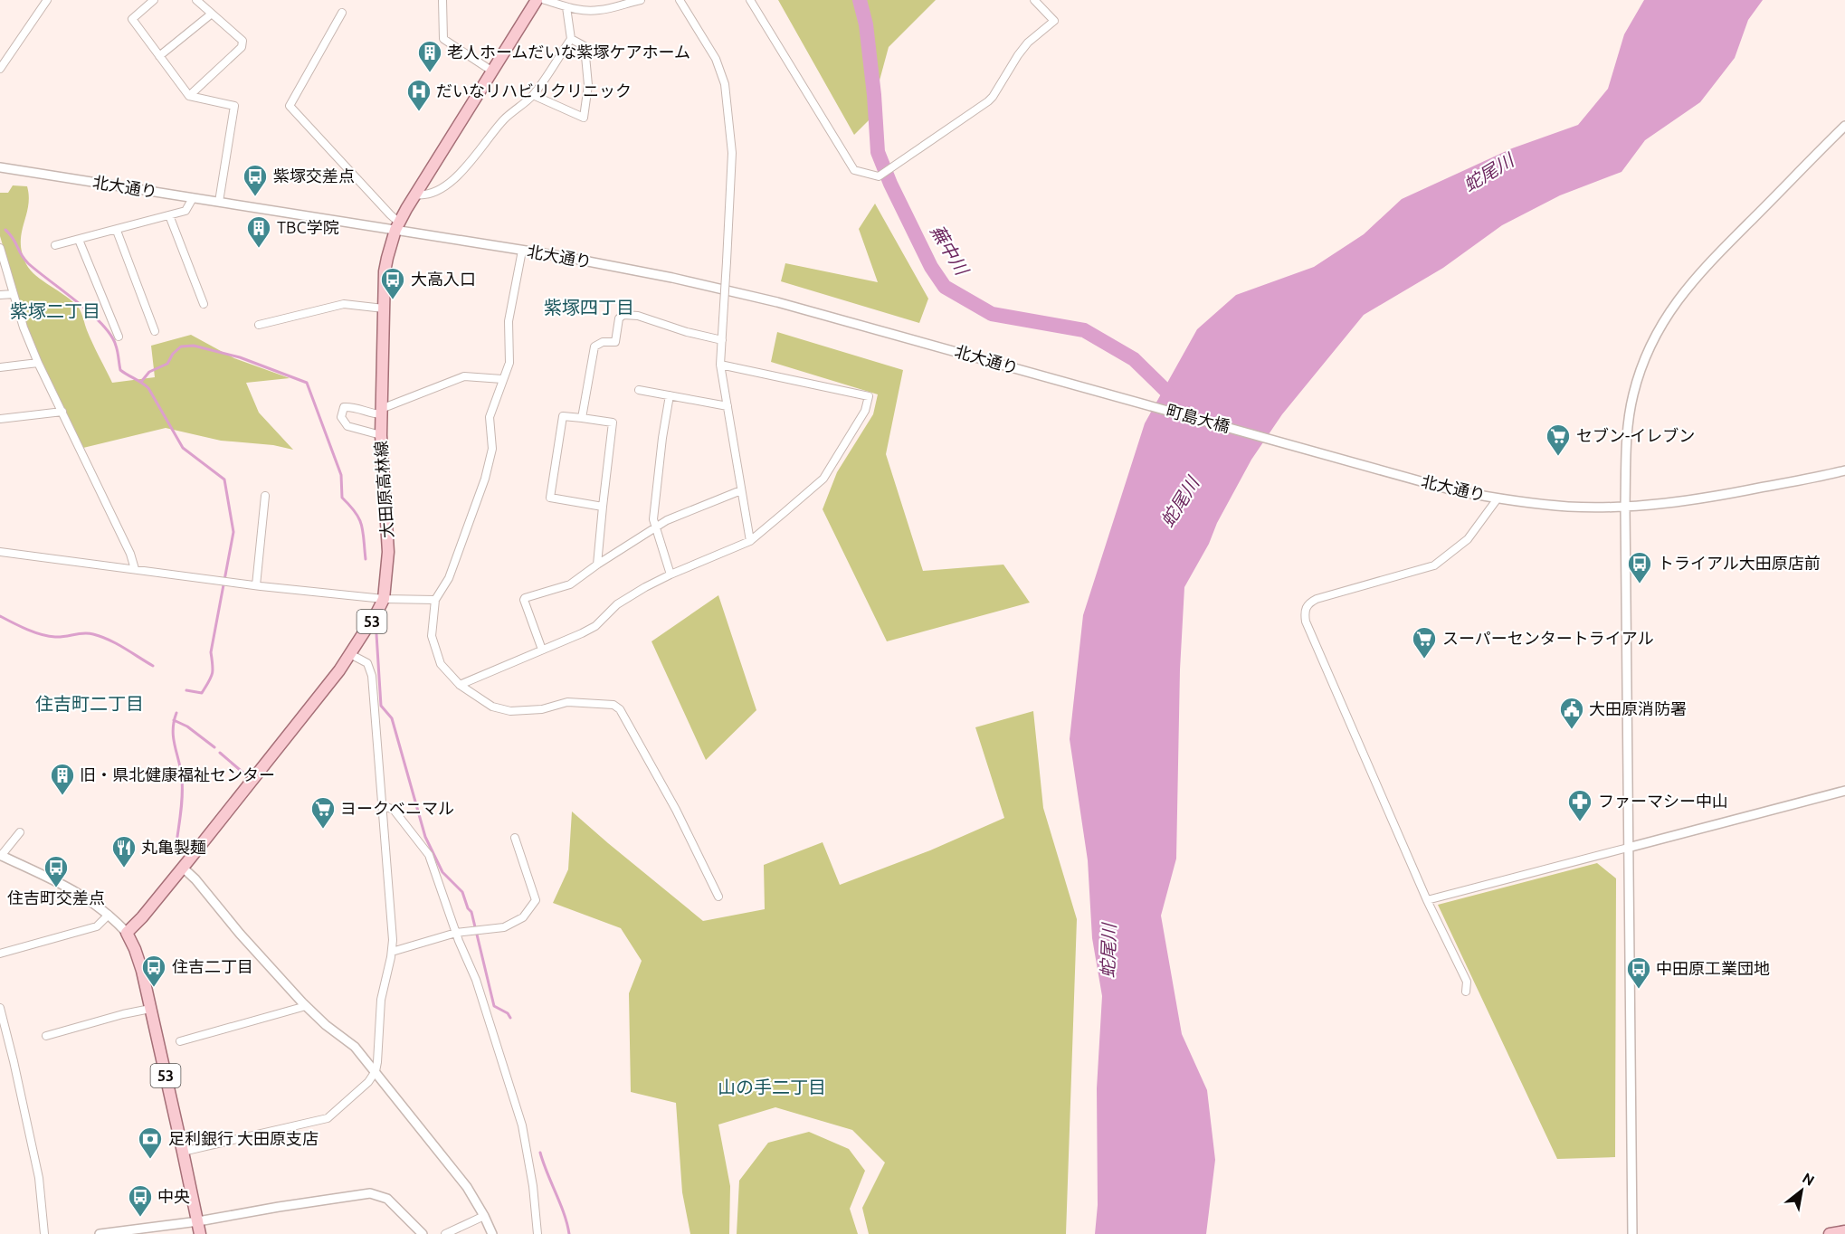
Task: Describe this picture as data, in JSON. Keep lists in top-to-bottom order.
{
  "streets": {
    "main road": ["大田原高林線", "53"],
    "street": ["北大通り", "町島大橋"]
  },
  "crossings": [
    ["北大通り", "町島大橋"],
    ["北大通り", "大田原高林線"],
    ["大田原高林線", "53"]
  ],
  "districts": [
    "紫塚四丁目",
    "紫塚二丁目",
    "住吉町二丁目",
    "山の手二丁目"
  ],
  "water": ["蛇尾川", "蕪中川"],
  "places": {
    "building": ["老人ホームだいな紫塚ケアホーム", "TBC学院", "旧・県北健康福祉センター"],
    "hospital": ["だいなリハビリクリニック"],
    "bus stop": [
      "紫塚交差点",
      "大高入口",
      "トライアル大田原店前",
      "住吉町交差点",
      "住吉二丁目",
      "中田原工業団地",
      "中央"
    ],
    "supermarket": ["セブン-イレブン", "スーパーセンタートライアル", "ヨークベニマル"],
    "public building": ["大田原消防署"],
    "pharmacy": ["ファーマシー中山"],
    "restaurant": ["丸亀製麺"],
    "bank": ["足利銀行 大田原支店"]
  },
  "north": "top right"
}
